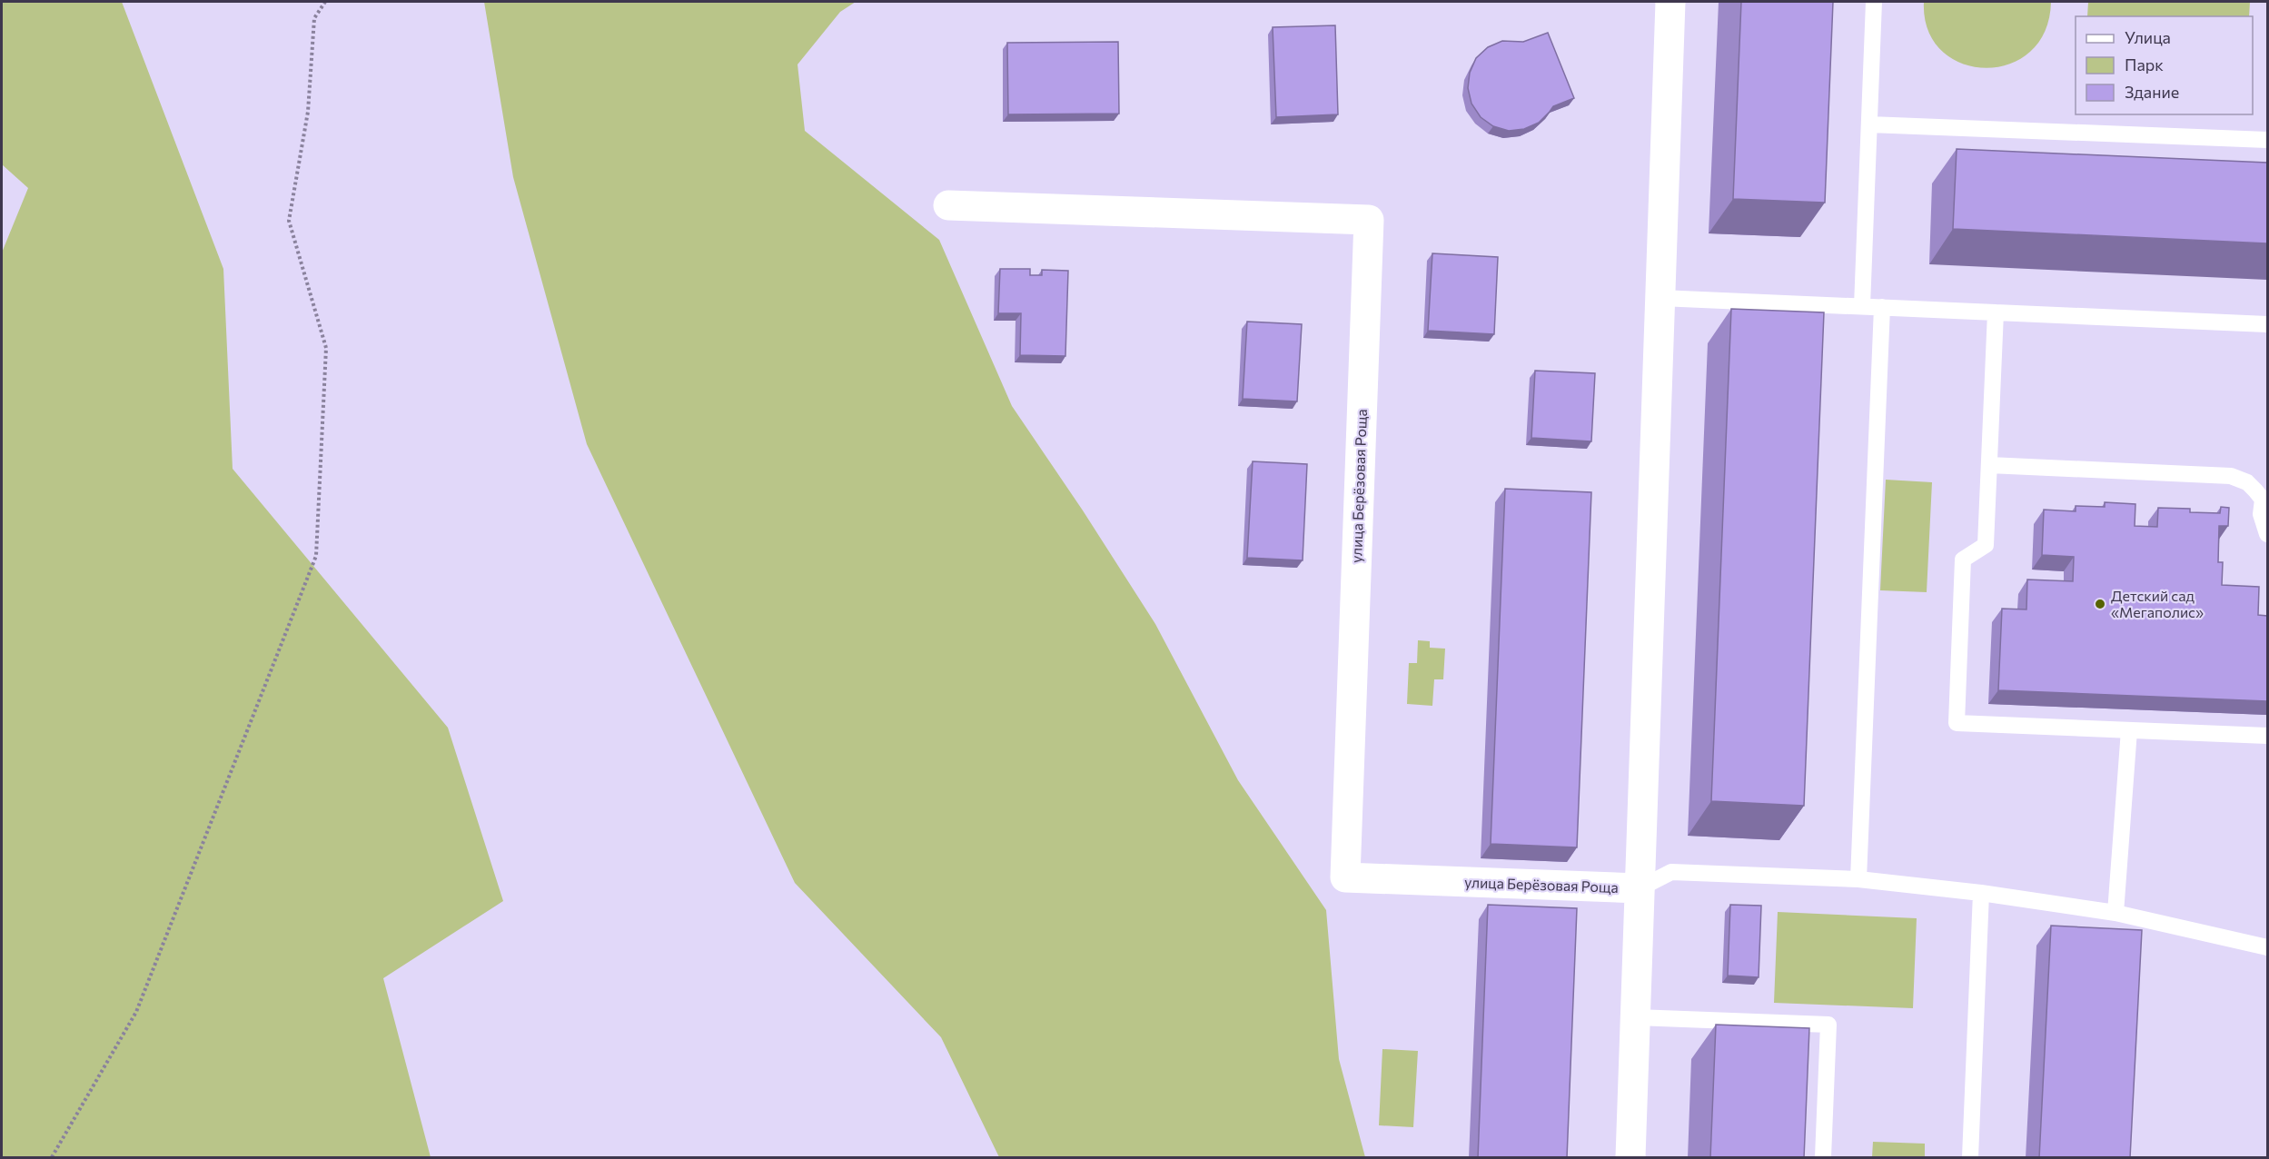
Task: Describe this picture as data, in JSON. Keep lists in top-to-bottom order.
{
  "streets": {
    "street": ["улица Берёзовая Роща"]
  },
  "places": ["Детский сад «Мегаполис»"],
  "legend": ["Улица", "Парк", "Здание"]
}
